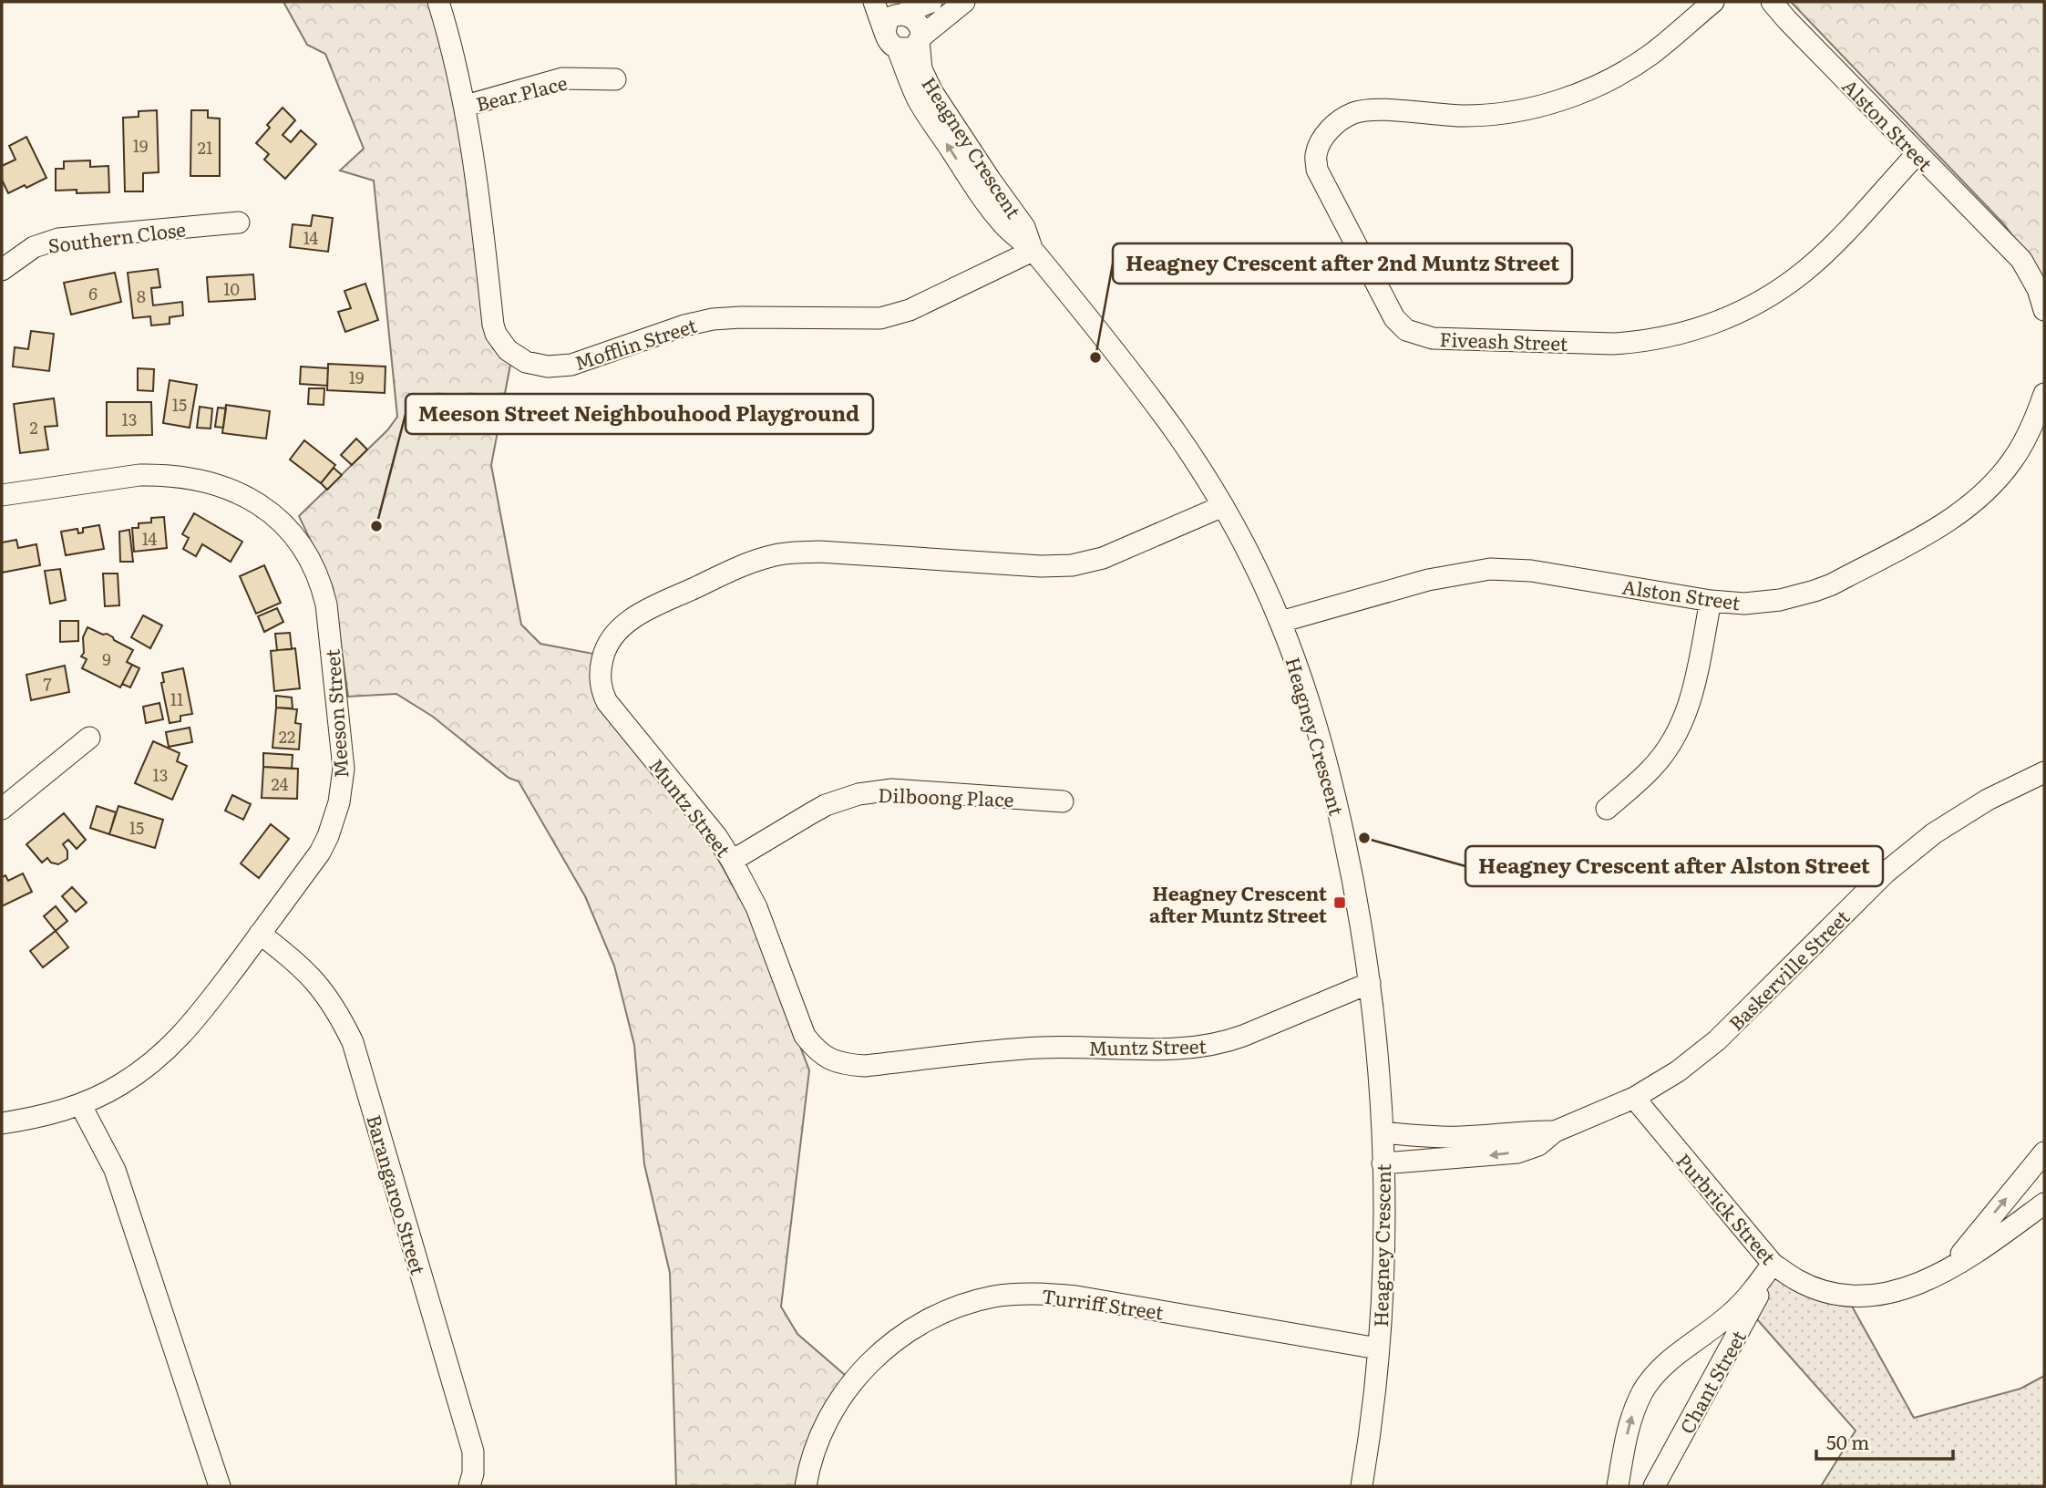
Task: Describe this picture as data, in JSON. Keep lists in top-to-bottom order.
{
  "streets": {
    "street": [
      "Bear Place",
      "Alston Street",
      "Heagney Crescent",
      "Southern Close",
      "Fiveash Street",
      "Mofflin Street",
      "Meeson Street",
      "Dilboong Place",
      "Muntz Street",
      "Baskerville Street",
      "Barangaroo Street",
      "Purbrick Street",
      "Turriff Street",
      "Chant Street"
    ]
  },
  "crossings": [
    ["Bear Place", "Mofflin Street"],
    ["Alston Street", "Heagney Crescent"],
    ["Alston Street", "Fiveash Street"],
    ["Heagney Crescent", "Mofflin Street"],
    ["Heagney Crescent", "Muntz Street"],
    ["Heagney Crescent", "Baskerville Street"],
    ["Heagney Crescent", "Turriff Street"],
    ["Meeson Street", "Barangaroo Street"],
    ["Dilboong Place", "Muntz Street"],
    ["Baskerville Street", "Purbrick Street"],
    ["Purbrick Street", "Chant Street"]
  ],
  "places": {
    "other": ["Heagney Crescent after 2nd Muntz Street", "Meeson Street Neighbouhood Playground", "Heagney Crescent after Alston Street"],
    "transit": ["Heagney Crescent after Muntz Street"]
  },
  "house_numbers": [
    "19",
    "21",
    "14",
    "10",
    "6",
    "8",
    "19",
    "15",
    "13",
    "2",
    "14",
    "9",
    "7",
    "11",
    "22",
    "13",
    "24",
    "15"
  ],
  "scale_bar": "50 m"
}
